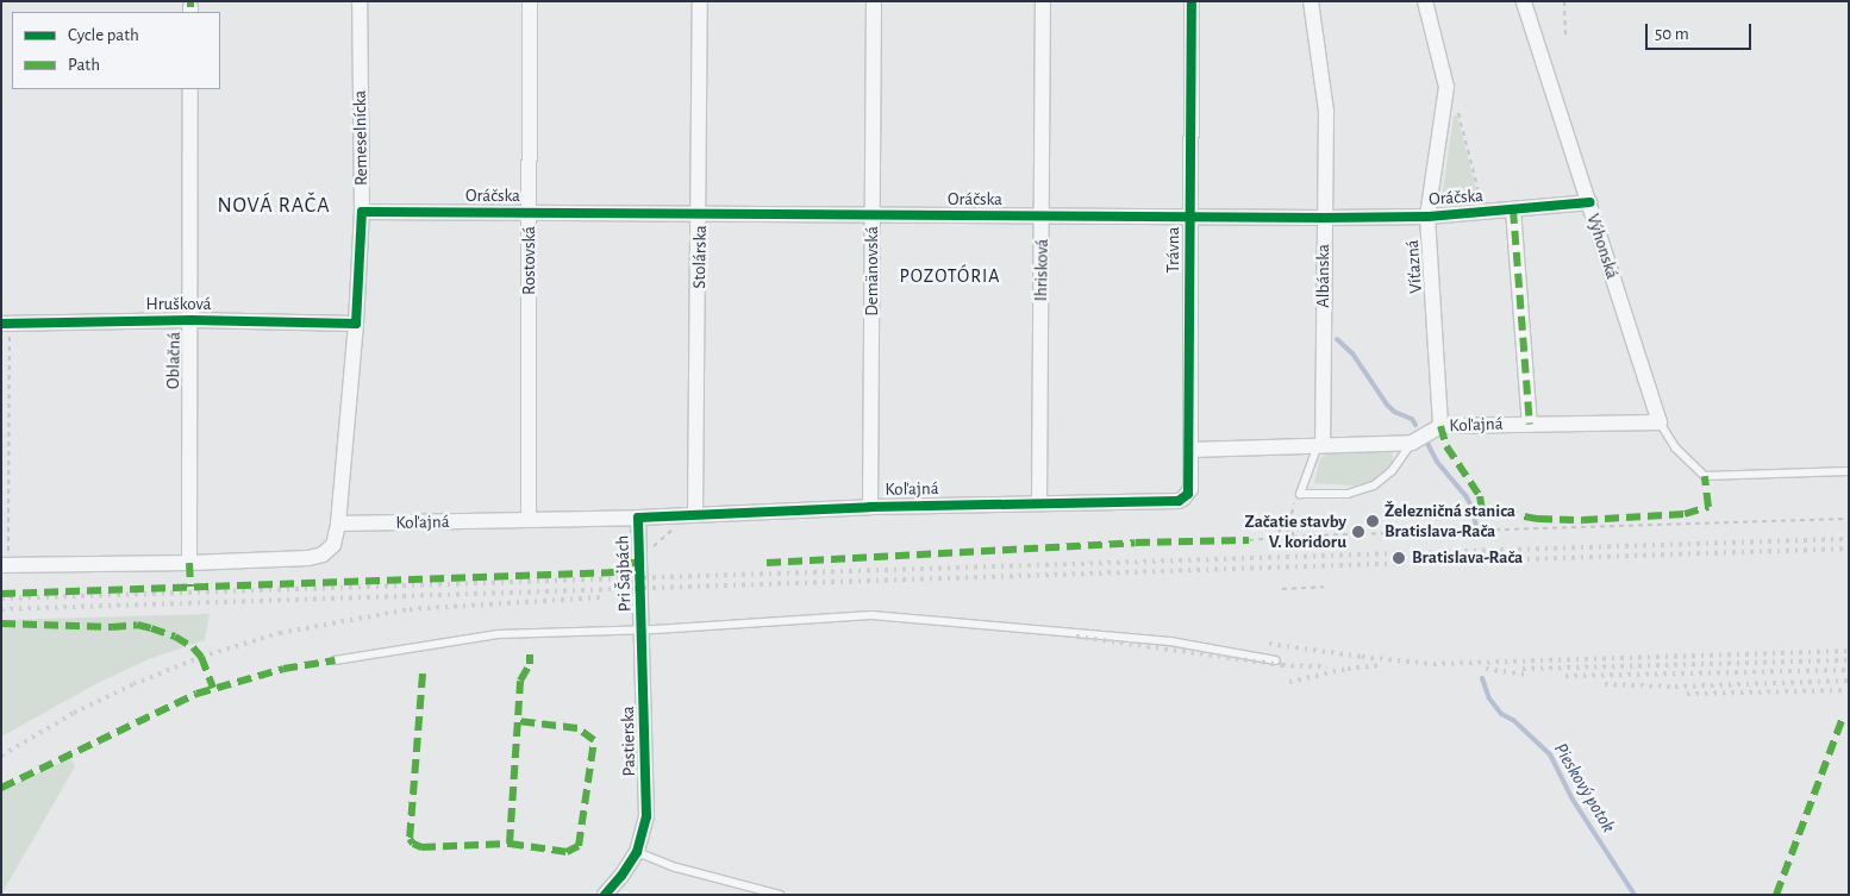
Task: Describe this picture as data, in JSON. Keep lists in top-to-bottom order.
{
  "streets": {
    "street": [
      "Remeselnícka",
      "Oráčska",
      "Výhonská",
      "Trávna",
      "Stolárska",
      "Rostovská",
      "Víťazná",
      "Ihrisková",
      "Demänovská",
      "Albánska",
      "Hrušková",
      "Oblačná",
      "Koľajná",
      "Pri Šajbách",
      "Pastierska"
    ]
  },
  "crossings": [
    ["Remeselnícka", "Oráčska"],
    ["Remeselnícka", "Hrušková"],
    ["Remeselnícka", "Koľajná"],
    ["Oráčska", "Výhonská"],
    ["Oráčska", "Trávna"],
    ["Oráčska", "Stolárska"],
    ["Oráčska", "Rostovská"],
    ["Oráčska", "Víťazná"],
    ["Oráčska", "Ihrisková"],
    ["Oráčska", "Demänovská"],
    ["Oráčska", "Albánska"],
    ["Výhonská", "Koľajná"],
    ["Trávna", "Koľajná"],
    ["Stolárska", "Koľajná"],
    ["Rostovská", "Koľajná"],
    ["Víťazná", "Koľajná"],
    ["Ihrisková", "Koľajná"],
    ["Demänovská", "Koľajná"],
    ["Albánska", "Koľajná"],
    ["Hrušková", "Oblačná"],
    ["Koľajná", "Pri Šajbách"],
    ["Pri Šajbách", "Pastierska"]
  ],
  "districts": ["NOVÁ RAČA", "POZOTÓRIA"],
  "water": ["Pieskový potok"],
  "places": ["Železničná stanica Bratislava-Rača", "Začatie stavby V. koridoru", "Bratislava-Rača"],
  "legend": ["Cycle path", "Path"],
  "scale_bar": "50 m"
}
